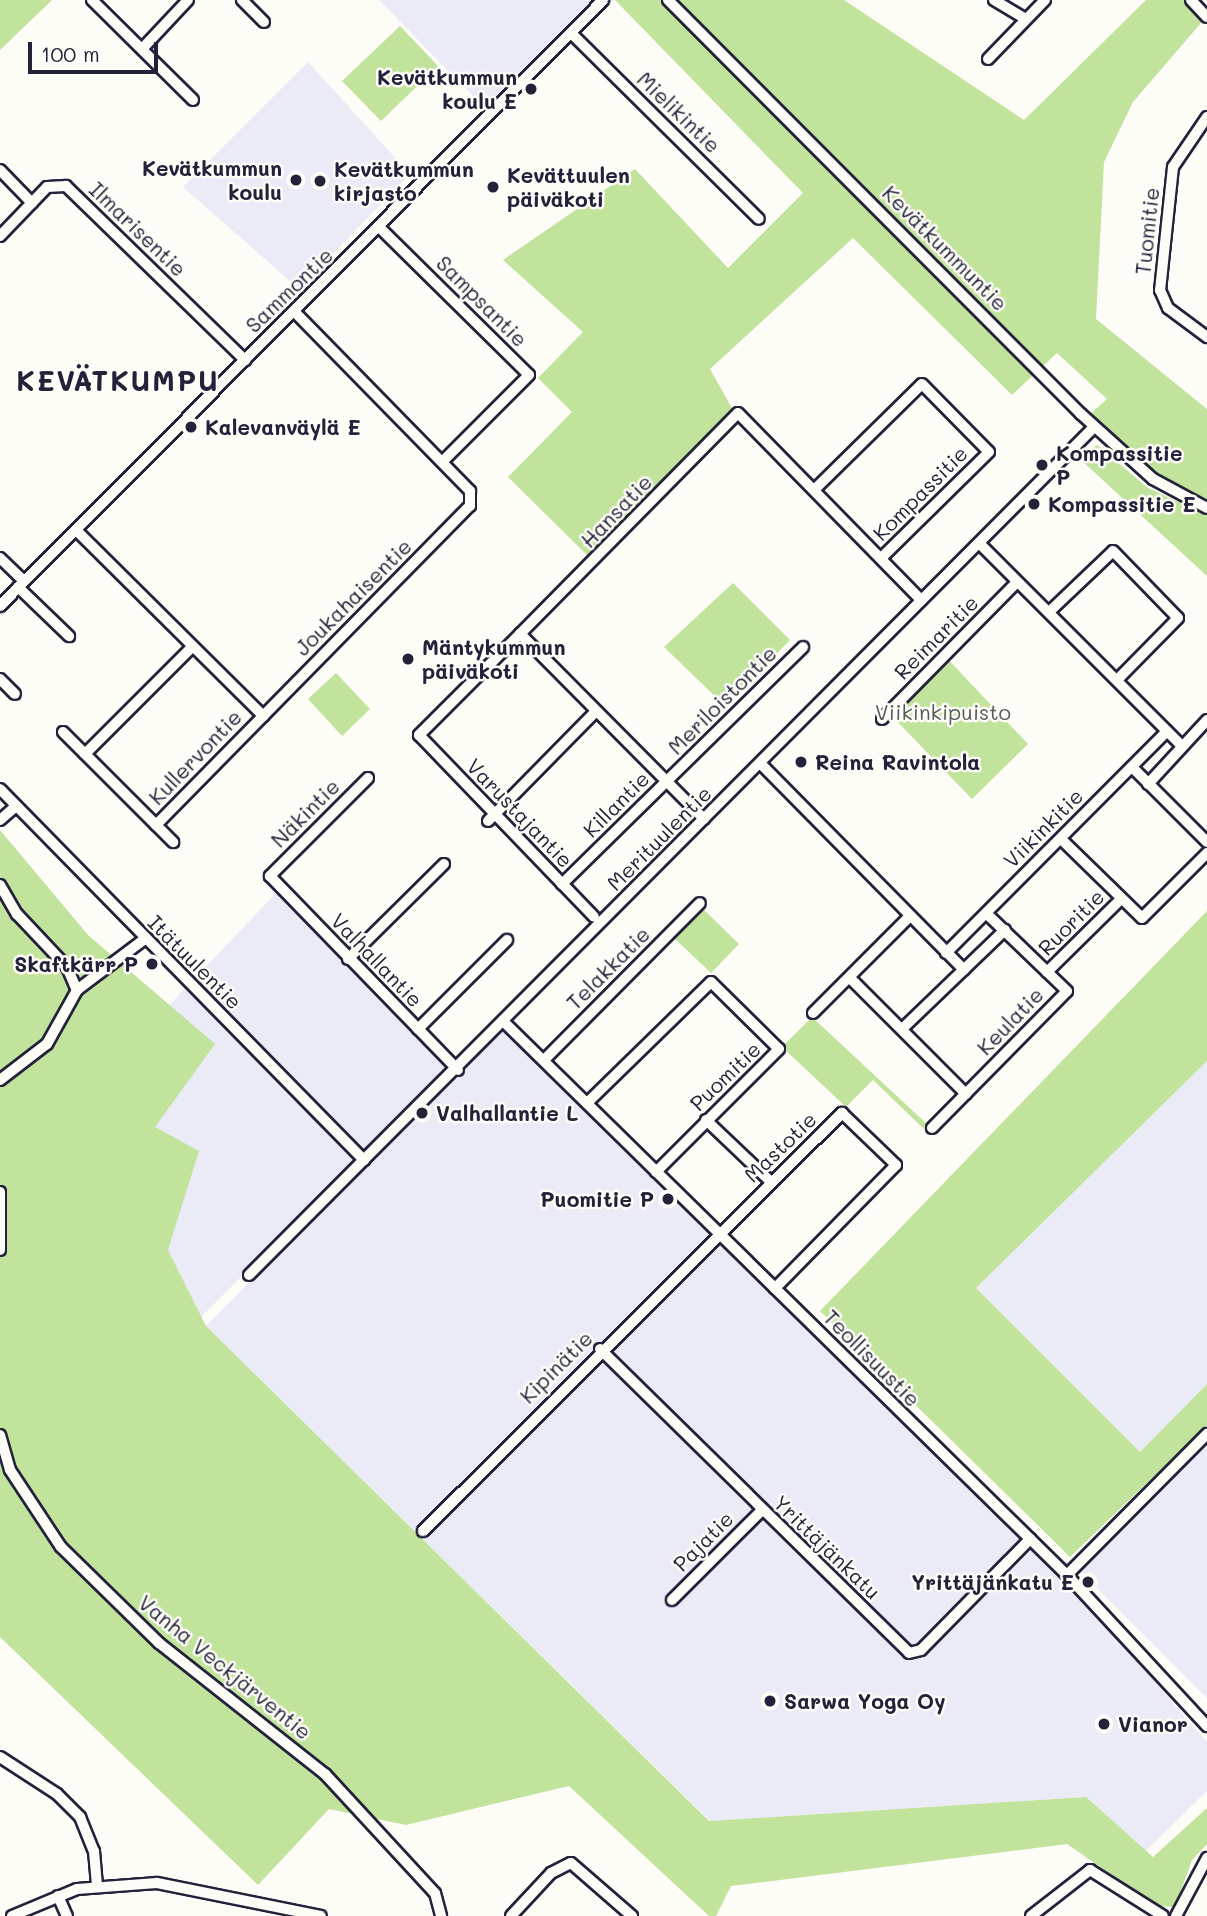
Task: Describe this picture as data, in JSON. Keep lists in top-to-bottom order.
{
  "streets": {
    "street": [
      "Mielikintie",
      "Ilmarisentie",
      "Tuomitie",
      "Kevätkummuntie",
      "Sammontie",
      "Sampsantie",
      "Kompassitie",
      "Hansatie",
      "Joukahaisentie",
      "Reimaritie",
      "Meriloistontie",
      "Kullervontie",
      "Killantie",
      "Näkintie",
      "Varustajantie",
      "Viikinkitie",
      "Merituulentie",
      "Ruoritie",
      "Valhallantie",
      "Itätuulentie",
      "Telakkatie",
      "Keulatie",
      "Puomitie",
      "Mastotie",
      "Teollisuustie",
      "Kipinätie",
      "Pajatie",
      "Yrittäjänkatu",
      "Vanha Veckjärventie"
    ]
  },
  "crossings": [
    ["Mielikintie", "Sammontie"],
    ["Ilmarisentie", "Sammontie"],
    ["Kevätkummuntie", "Merituulentie"],
    ["Sammontie", "Sampsantie"],
    ["Sammontie", "Joukahaisentie"],
    ["Sampsantie", "Joukahaisentie"],
    ["Kompassitie", "Hansatie"],
    ["Hansatie", "Varustajantie"],
    ["Hansatie", "Merituulentie"],
    ["Joukahaisentie", "Kullervontie"],
    ["Meriloistontie", "Killantie"],
    ["Killantie", "Varustajantie"],
    ["Näkintie", "Valhallantie"],
    ["Viikinkitie", "Keulatie"],
    ["Merituulentie", "Valhallantie"],
    ["Merituulentie", "Itätuulentie"],
    ["Merituulentie", "Teollisuustie"],
    ["Ruoritie", "Keulatie"],
    ["Telakkatie", "Teollisuustie"],
    ["Puomitie", "Teollisuustie"],
    ["Mastotie", "Teollisuustie"],
    ["Mastotie", "Kipinätie"],
    ["Teollisuustie", "Kipinätie"],
    ["Teollisuustie", "Yrittäjänkatu"],
    ["Kipinätie", "Yrittäjänkatu"],
    ["Pajatie", "Yrittäjänkatu"]
  ],
  "districts": ["KEVÄTKUMPU"],
  "parks": ["Viikinkipuisto"],
  "places": [
    "Kevätkummun koulu E",
    "Kevätkummun koulu",
    "Kevätkummun kirjasto",
    "Kevättuulen päiväkoti",
    "Kalevanväylä E",
    "Kompassitie P",
    "Kompassitie E",
    "Mäntykummun päiväkoti",
    "Reina Ravintola",
    "Skaftkärr P",
    "Valhallantie L",
    "Puomitie P",
    "Yrittäjänkatu E",
    "Sarwa Yoga Oy",
    "Vianor"
  ],
  "scale_bar": "100 m"
}
